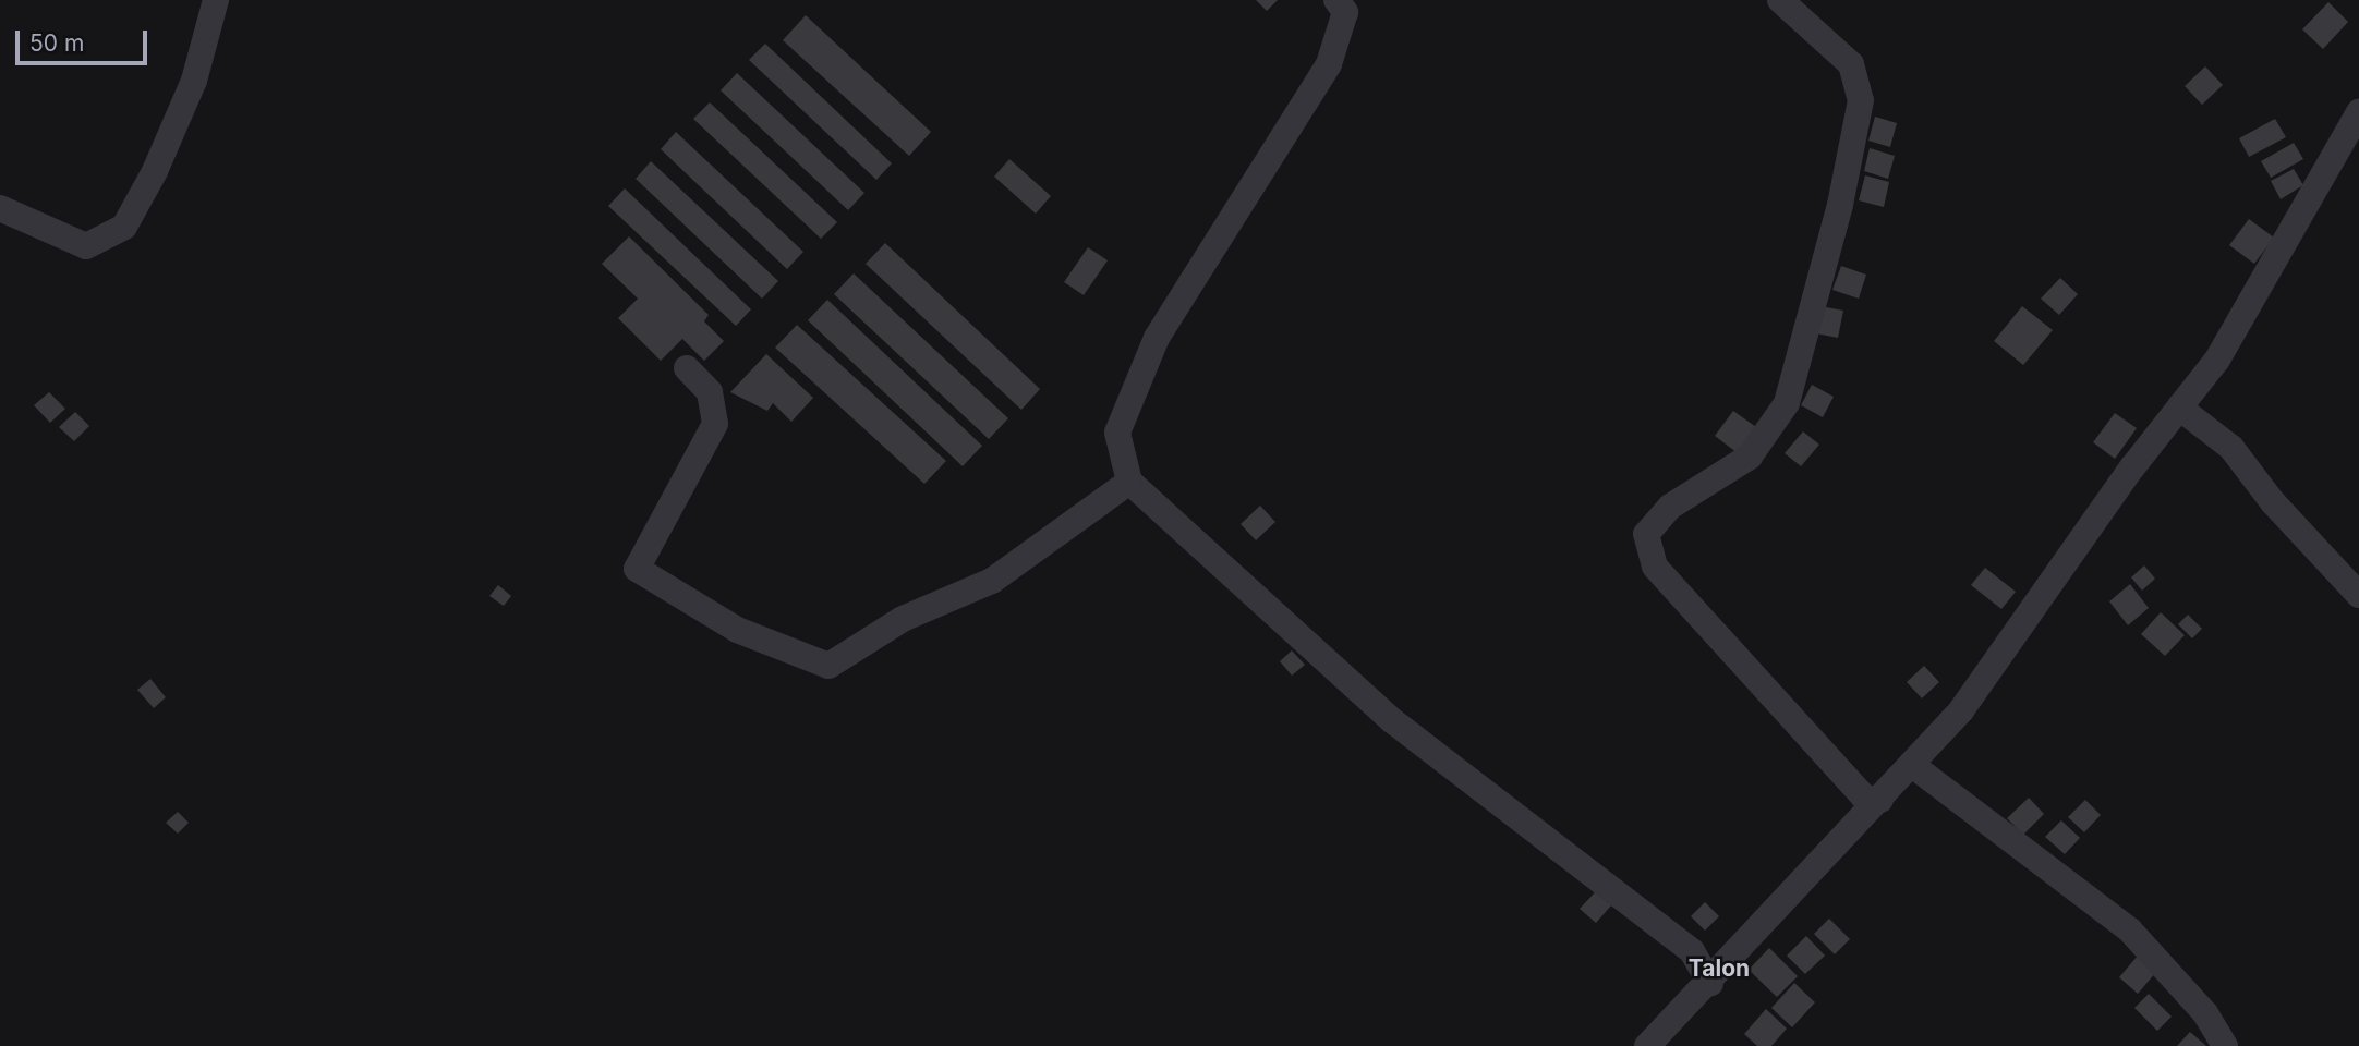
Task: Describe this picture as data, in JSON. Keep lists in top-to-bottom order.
{
  "districts": ["Talon"],
  "scale_bar": "50 m"
}
